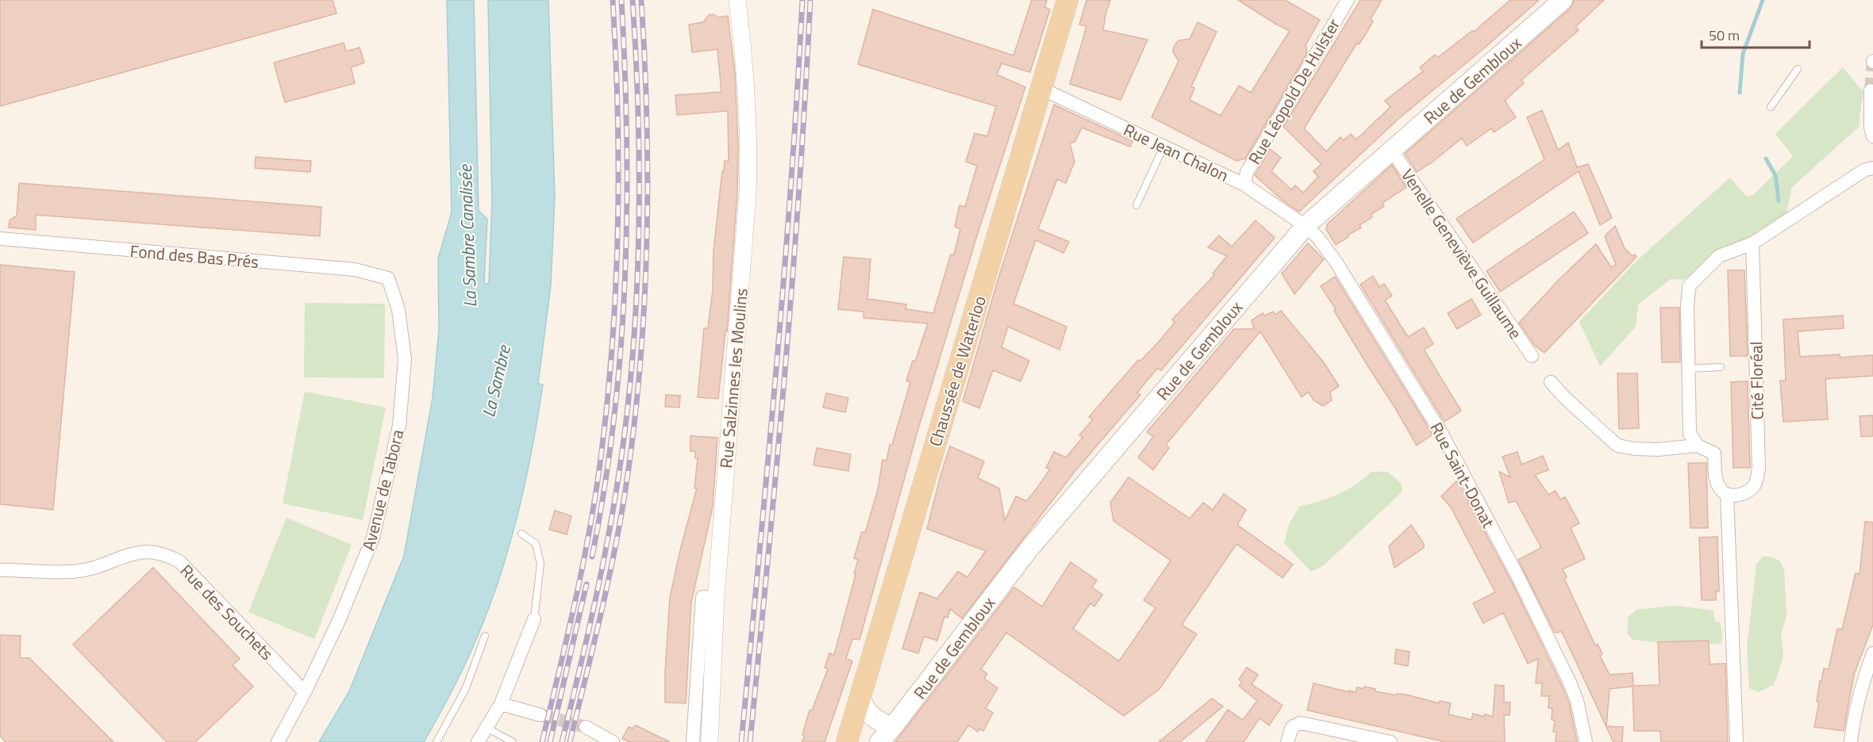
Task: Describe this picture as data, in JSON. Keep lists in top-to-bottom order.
{
  "streets": {
    "main road": ["Rue de Gembloux", "Chaussée de Waterloo"],
    "street": [
      "Rue Léopold De Hulster",
      "Rue Jean Chalon",
      "Venelle Geneviève Guillaume",
      "Fond des Bas Prés",
      "Rue Salzinnes les Moulins",
      "Cité Floréal",
      "Rue Saint-Donat",
      "Avenue de Tabora",
      "Rue des Souchets"
    ]
  },
  "crossings": [
    ["Rue de Gembloux", "Rue Jean Chalon"],
    ["Rue de Gembloux", "Venelle Geneviève Guillaume"],
    ["Rue de Gembloux", "Rue Saint-Donat"],
    ["Rue Léopold De Hulster", "Rue Jean Chalon"],
    ["Rue Jean Chalon", "Chaussée de Waterloo"],
    ["Rue Jean Chalon", "Rue Saint-Donat"],
    ["Fond des Bas Prés", "Avenue de Tabora"],
    ["Avenue de Tabora", "Rue des Souchets"]
  ],
  "water": ["La Sambre Canalisée", "La Sambre"],
  "scale_bar": "50 m"
}
